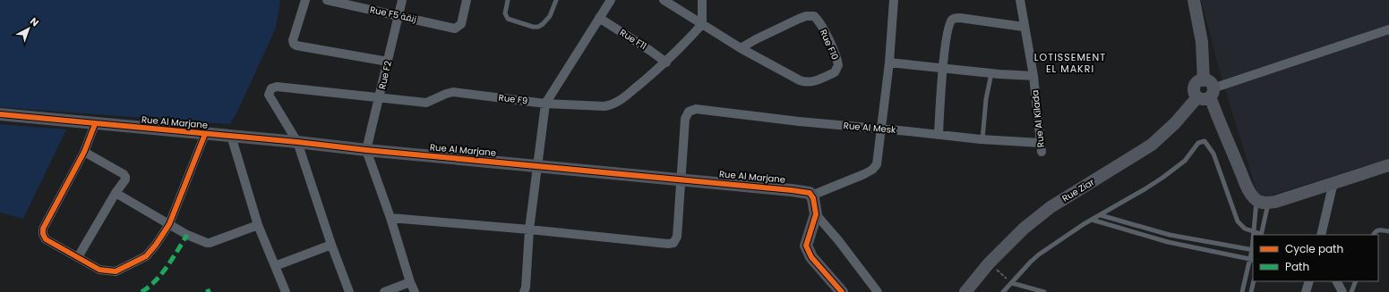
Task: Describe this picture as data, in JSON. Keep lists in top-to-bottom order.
{
  "streets": {
    "street": [
      "Rue F5 زنقة",
      "Rue F11",
      "Rue F10",
      "Rue F2",
      "Rue F9",
      "Rue Al Kilada",
      "Rue Al Marjane",
      "Rue Al Mesk",
      "Rue Ziar"
    ]
  },
  "crossings": [
    ["Rue F5 زنقة", "Rue F2"],
    ["Rue F11", "Rue F9"],
    ["Rue F10", "Rue F9"],
    ["Rue F2", "Rue F9"],
    ["Rue F2", "Rue Al Marjane"],
    ["Rue F9", "Rue Al Marjane"],
    ["Rue Al Kilada", "Rue Al Mesk"],
    ["Rue Al Marjane", "Rue Al Mesk"]
  ],
  "districts": ["LOTISSEMENT EL MAKRI"],
  "legend": ["Cycle path", "Path"],
  "north": "top right"
}
